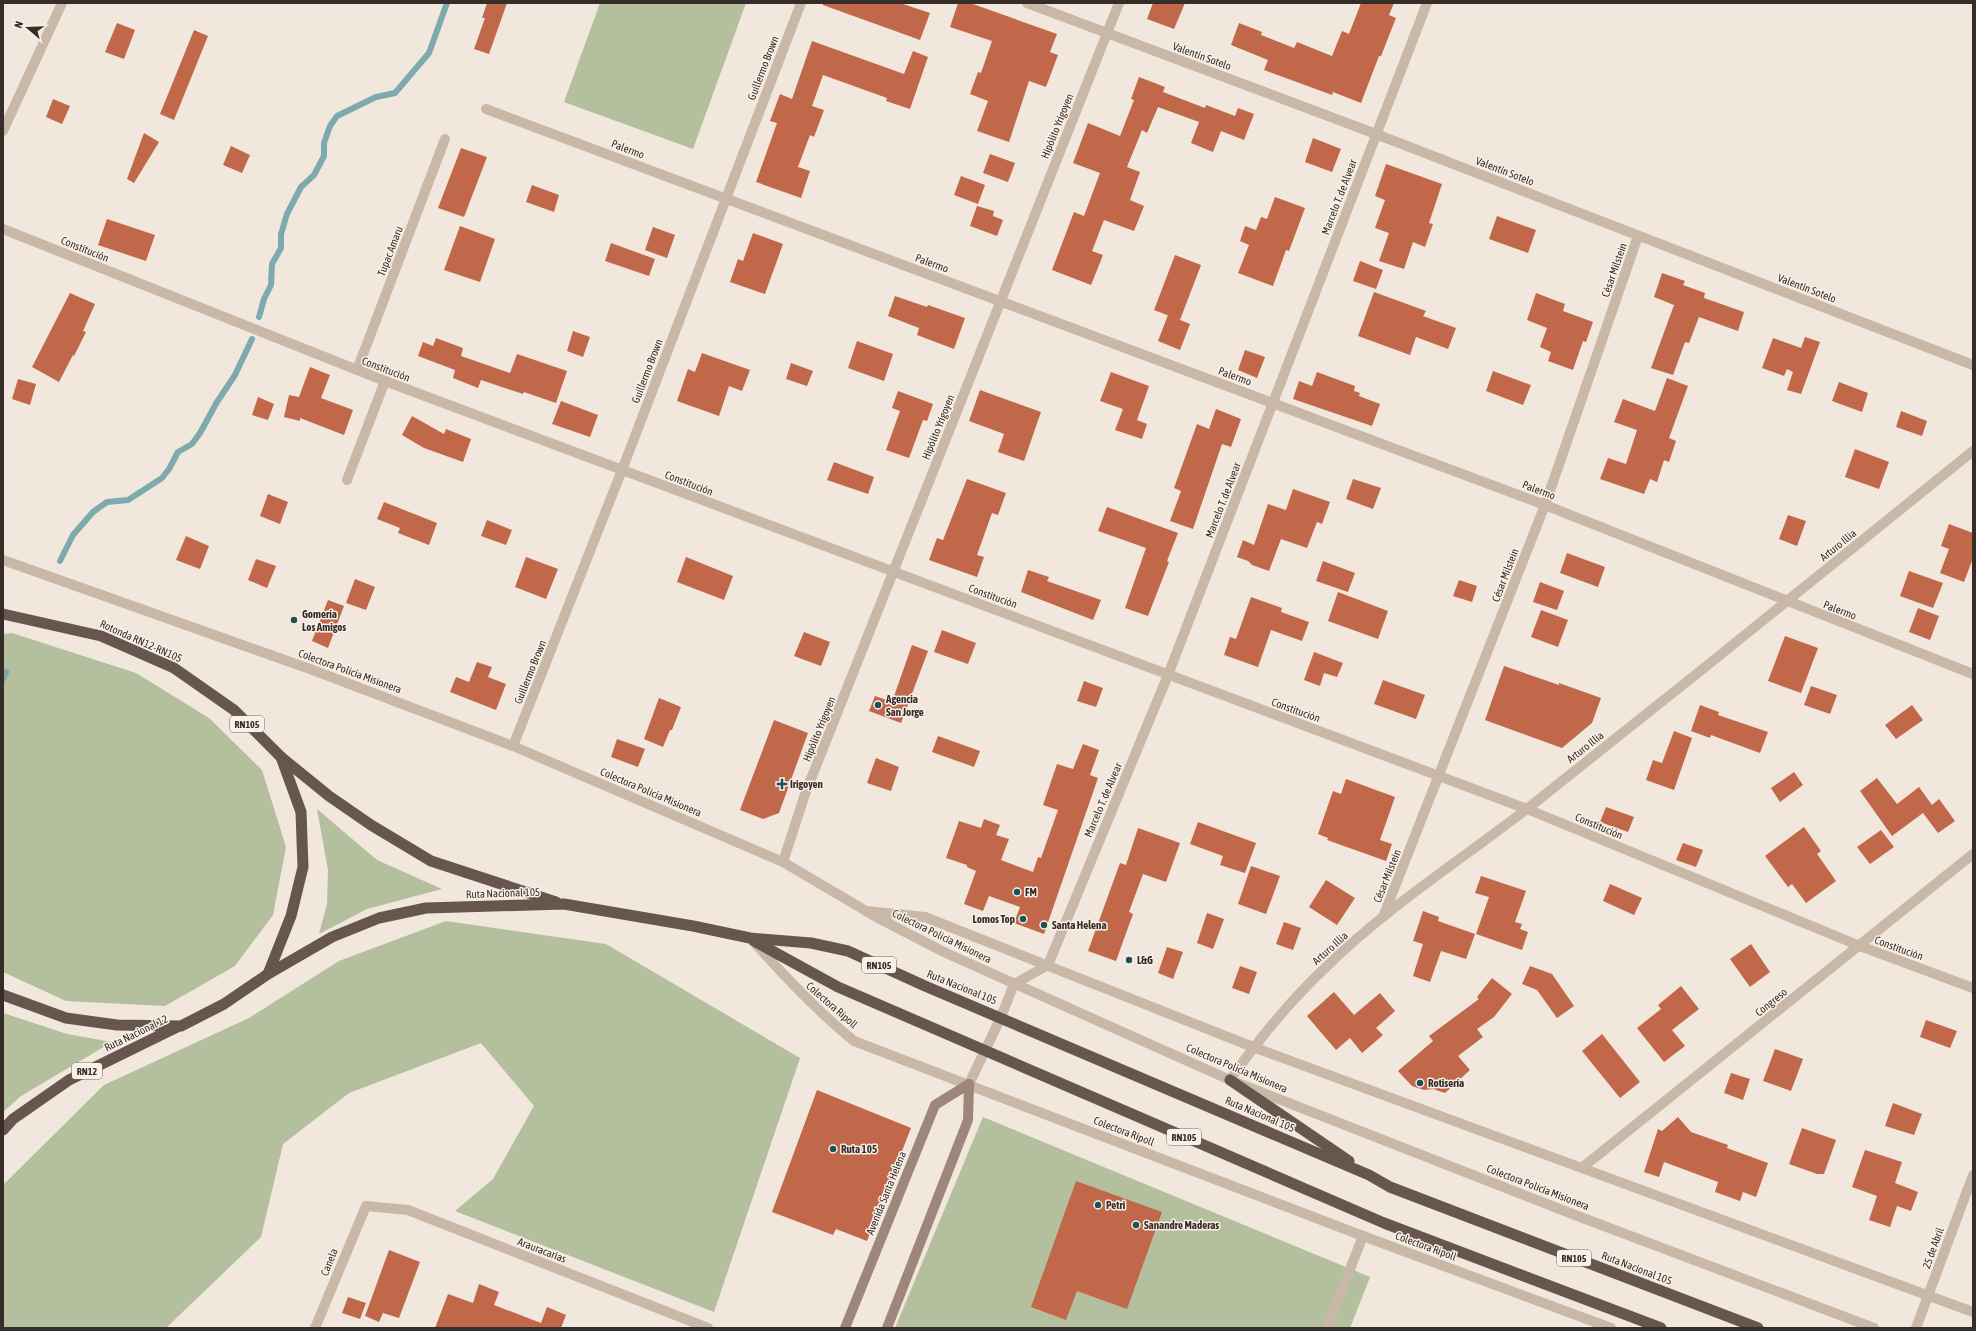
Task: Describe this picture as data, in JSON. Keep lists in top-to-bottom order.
{
  "streets": {
    "highway": [
      "Rotonda RN12-RN105",
      "RN105",
      "Ruta Nacional 105",
      "Ruta Nacional 12",
      "RN12"
    ],
    "main road": ["Avenida Santa Helena"],
    "street": [
      "Valentín Sotelo",
      "Guillermo Brown",
      "Hipólito Yrigoyen",
      "Palermo",
      "Marcelo T. de Alvear",
      "Constitución",
      "Tupac Amaru",
      "César Milstein",
      "Arturo Illia",
      "Colectora Policía Misionera",
      "Congreso",
      "Colectora Ripoll",
      "25 de Abril",
      "Arauracarias",
      "Canela"
    ]
  },
  "crossings": [
    ["Valentín Sotelo", "Hipólito Yrigoyen"],
    ["Valentín Sotelo", "Marcelo T. de Alvear"],
    ["Valentín Sotelo", "César Milstein"],
    ["Guillermo Brown", "Palermo"],
    ["Guillermo Brown", "Constitución"],
    ["Guillermo Brown", "Colectora Policía Misionera"],
    ["Hipólito Yrigoyen", "Palermo"],
    ["Hipólito Yrigoyen", "Constitución"],
    ["Hipólito Yrigoyen", "Colectora Policía Misionera"],
    ["Palermo", "Marcelo T. de Alvear"],
    ["Palermo", "César Milstein"],
    ["Palermo", "Arturo Illia"],
    ["Marcelo T. de Alvear", "Constitución"],
    ["Constitución", "Tupac Amaru"],
    ["Constitución", "César Milstein"],
    ["Constitución", "Arturo Illia"],
    ["Constitución", "Congreso"],
    ["César Milstein", "Arturo Illia"],
    ["Arturo Illia", "Colectora Policía Misionera"],
    ["Rotonda RN12-RN105", "RN105"],
    ["Rotonda RN12-RN105", "Ruta Nacional 105"],
    ["RN105", "Ruta Nacional 105"],
    ["RN105", "Ruta Nacional 12"],
    ["Ruta Nacional 105", "Colectora Ripoll"],
    ["Colectora Ripoll", "Avenida Santa Helena"],
    ["Arauracarias", "Canela"]
  ],
  "places": {
    "other": [
      "Gomería Los Amigos",
      "Agencia San Jorge",
      "FM",
      "Lomos Top",
      "Santa Helena",
      "L&G",
      "Rotisería",
      "Ruta 105",
      "Petri",
      "Sanandre Maderas"
    ],
    "health": ["Irigoyen"]
  },
  "north": "left"
}
